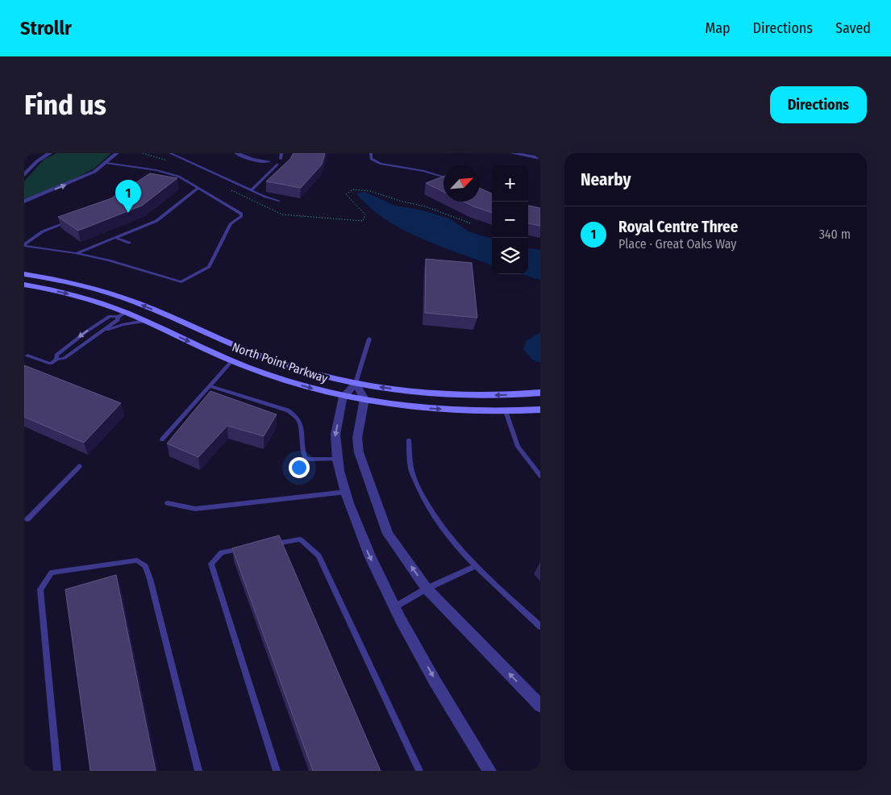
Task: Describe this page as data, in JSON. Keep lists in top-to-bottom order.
{
  "streets": {
    "street": ["North Point Parkway"]
  },
  "north": "top right",
  "page": {
    "header": "Strollr",
    "nav": ["Map", "Directions", "Saved"],
    "buttons": "Directions",
    "title": "Find us",
    "heading": "Nearby",
    "map_buttons": ["+", "−"],
    "pins": "1",
    "list": [
      {
        "mark": "1",
        "name": "Royal Centre Three",
        "note": "Place · Great Oaks Way",
        "value": "340 m"
      }
    ]
  }
}
